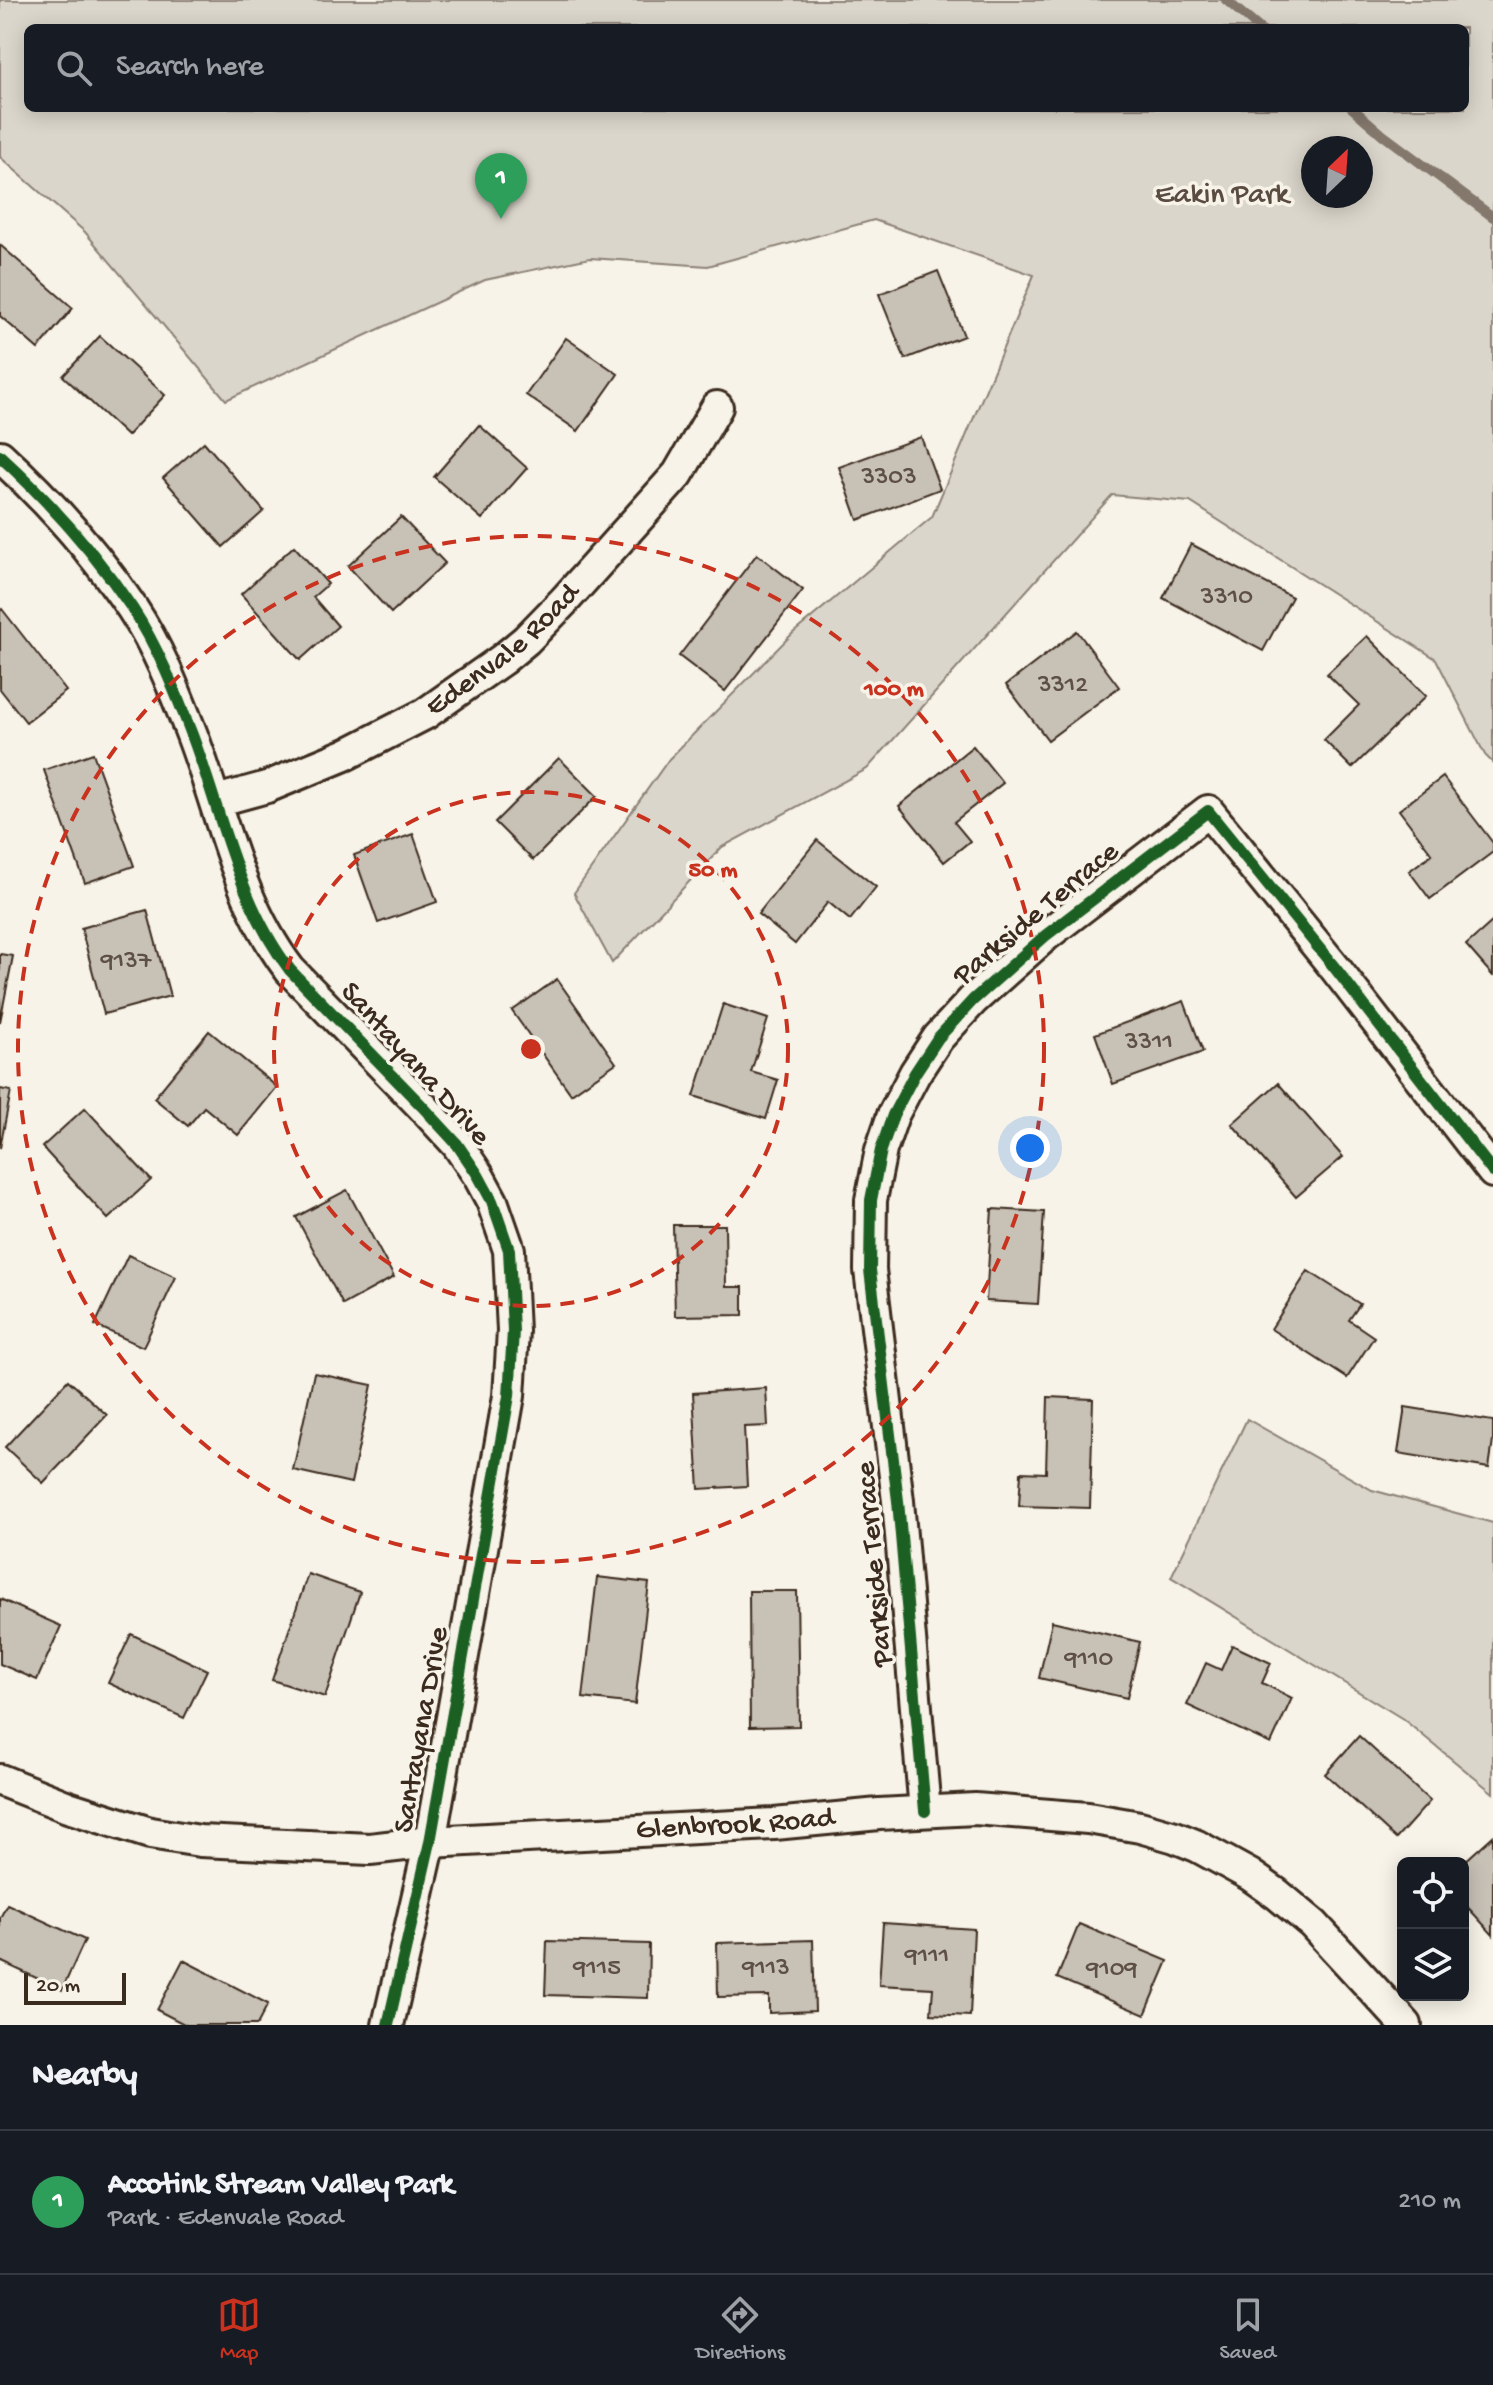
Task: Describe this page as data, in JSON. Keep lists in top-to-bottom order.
{
  "streets": {
    "street": [
      "Edenvale Road",
      "Parkside Terrace",
      "Santayana Drive",
      "Glenbrook Road"
    ]
  },
  "crossings": [
    ["Edenvale Road", "Santayana Drive"],
    ["Parkside Terrace", "Glenbrook Road"],
    ["Santayana Drive", "Glenbrook Road"]
  ],
  "parks": ["Eakin Park"],
  "house_numbers": [
    "3303",
    "3310",
    "3312",
    "9137",
    "3311",
    "9110",
    "9111",
    "9115",
    "9113",
    "9109"
  ],
  "scale_bar": "20 m",
  "north": "top right",
  "page": {
    "search": "Search here",
    "pins": "1",
    "scale": "20 m",
    "heading": "Nearby",
    "list": [
      {
        "mark": "1",
        "name": "Accotink Stream Valley Park",
        "note": "Park · Edenvale Road",
        "value": "210 m"
      }
    ],
    "nav": ["Map", "Directions", "Saved"]
  },
  "rings": ["100 m", "50 m"]
}
